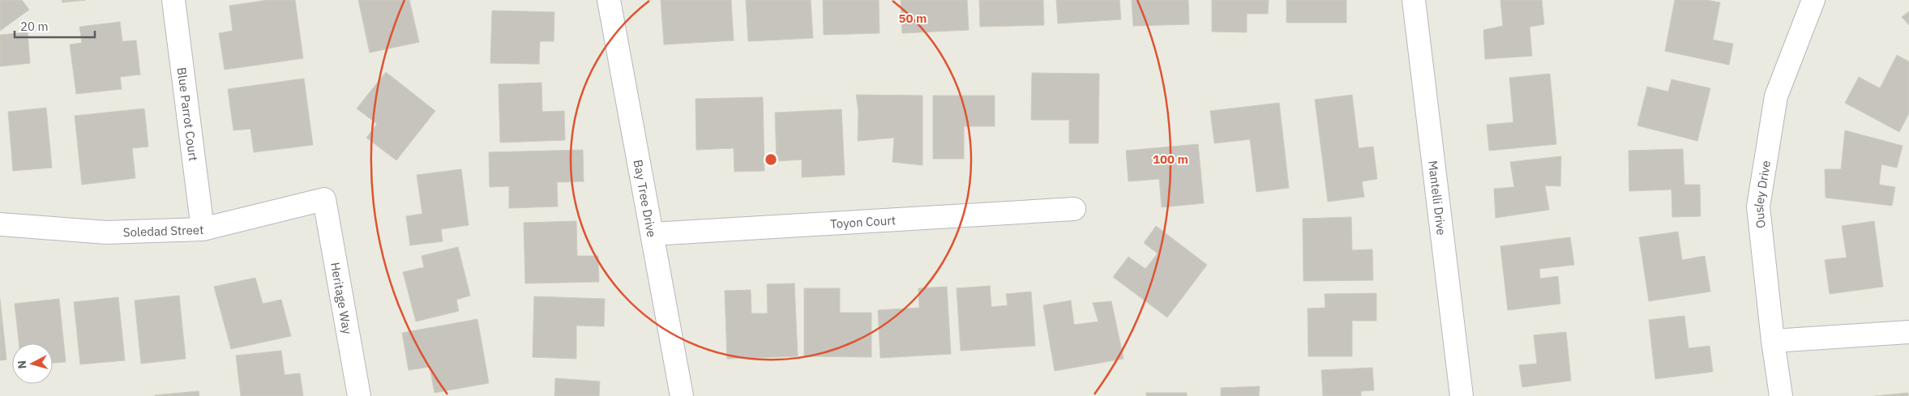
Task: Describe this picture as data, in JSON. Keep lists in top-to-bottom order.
{
  "streets": {
    "street": [
      "Blue Parrot Court",
      "Ousley Drive",
      "Bay Tree Drive",
      "Mantelli Drive",
      "Toyon Court",
      "Soledad Street",
      "Heritage Way"
    ]
  },
  "crossings": [
    ["Blue Parrot Court", "Soledad Street"],
    ["Bay Tree Drive", "Toyon Court"],
    ["Soledad Street", "Heritage Way"]
  ],
  "scale_bar": "20 m",
  "north": "left",
  "rings": ["50 m", "100 m"]
}
